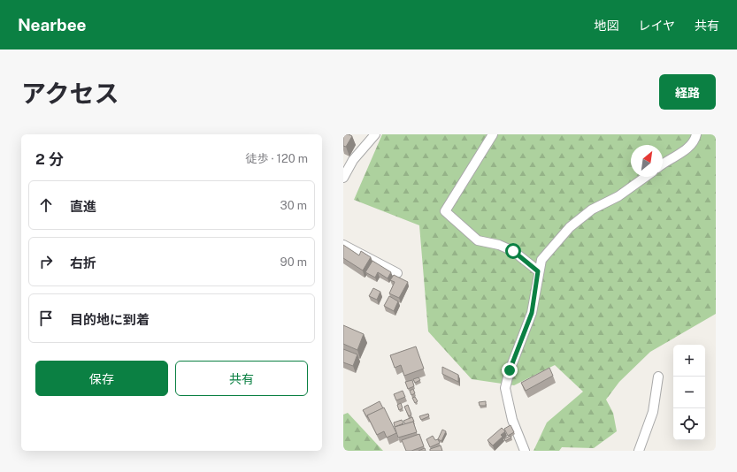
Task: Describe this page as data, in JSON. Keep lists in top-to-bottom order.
{
  "north": "top right",
  "page": {
    "header": "Nearbee",
    "nav": ["地図", "レイヤ", "共有"],
    "title": "アクセス",
    "buttons": [
      "経路",
      ["保存", "共有"]
    ],
    "heading": ["2 分", "徒歩 · 120 m"],
    "list": [
      ["直進", "30 m"],
      ["右折", "90 m"],
      "目的地に到着"
    ],
    "map_buttons": ["+", "−"]
  }
}
